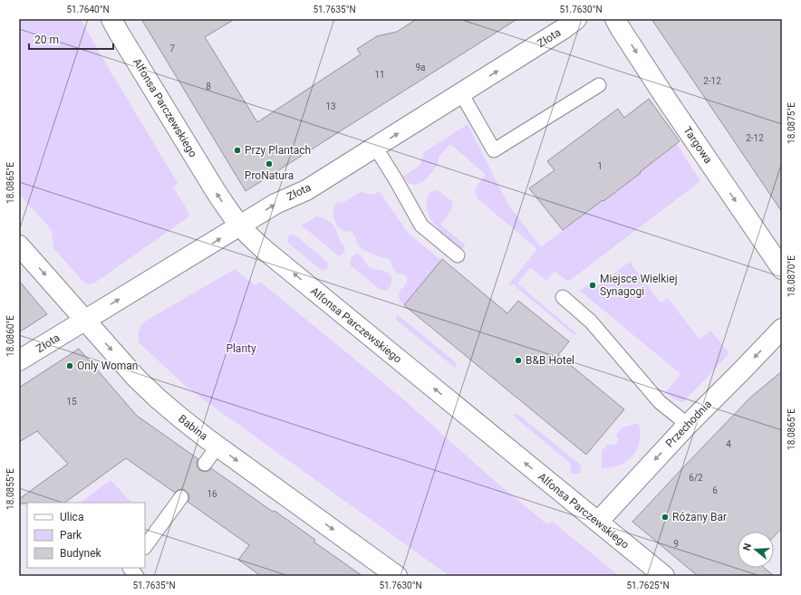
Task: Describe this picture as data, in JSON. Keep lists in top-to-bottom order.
{
  "streets": {
    "street": [
      "Złota",
      "Alfonsa Parczewskiego",
      "Targowa",
      "Przechodnia",
      "Babina"
    ]
  },
  "crossings": [
    ["Złota", "Alfonsa Parczewskiego"],
    ["Złota", "Babina"],
    ["Alfonsa Parczewskiego", "Przechodnia"]
  ],
  "one_way": [
    "Złota",
    "Alfonsa Parczewskiego",
    "Targowa",
    "Przechodnia",
    "Babina"
  ],
  "parks": ["Planty"],
  "places": [
    "Przy Plantach",
    "ProNatura",
    "Miejsce Wielkiej Synagogi",
    "B&B Hotel",
    "Only Woman",
    "Różany Bar"
  ],
  "house_numbers": [
    "7",
    "9a",
    "11",
    "2-12",
    "8",
    "13",
    "2-12",
    "1",
    "15",
    "4",
    "6/2",
    "6",
    "16",
    "9"
  ],
  "legend": ["Ulica", "Park", "Budynek"],
  "scale_bar": "20 m",
  "north": "left",
  "coordinates": [
    "51.7640°N",
    "51.7635°N",
    "51.7630°N",
    "18.0875°E",
    "18.0865°E",
    "18.0870°E",
    "18.0860°E",
    "18.0855°E",
    "51.7625°N"
  ]
}
